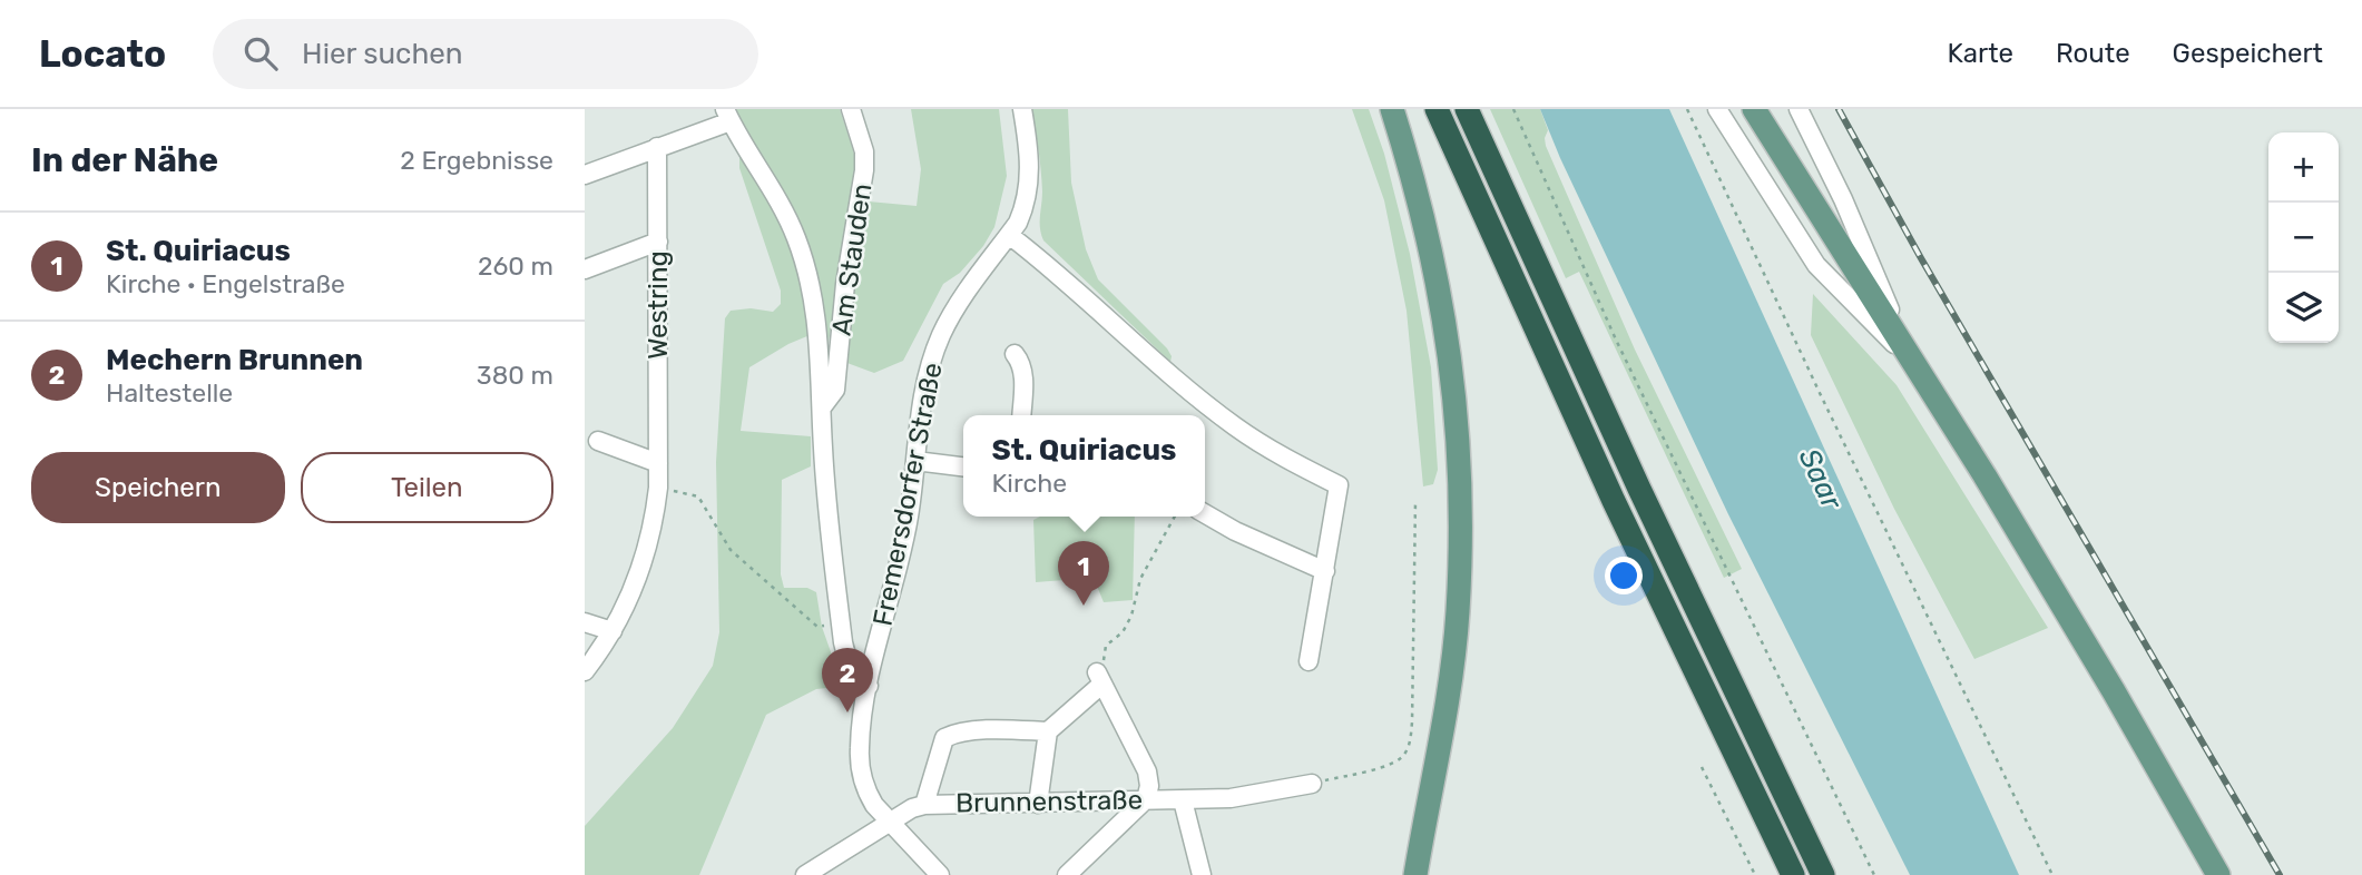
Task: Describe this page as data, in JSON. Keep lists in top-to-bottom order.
{
  "streets": {
    "street": [
      "Am Stauden",
      "Westring",
      "Fremersdorfer Straße",
      "Brunnenstraße"
    ]
  },
  "crossings": [
    ["Am Stauden", "Westring"],
    ["Am Stauden", "Fremersdorfer Straße"],
    ["Fremersdorfer Straße", "Brunnenstraße"]
  ],
  "water": ["Saar"],
  "page": {
    "header": "Locato",
    "search": "Hier suchen",
    "nav": ["Karte", "Route", "Gespeichert"],
    "heading": ["In der Nähe", "2 Ergebnisse"],
    "map_buttons": ["+", "−"],
    "list": [
      {
        "mark": "1",
        "name": "St. Quiriacus",
        "note": "Kirche · Engelstraße",
        "value": "260 m"
      },
      {
        "mark": "2",
        "name": "Mechern Brunnen",
        "note": "Haltestelle",
        "value": "380 m"
      }
    ],
    "popup": ["St. Quiriacus", "Kirche"],
    "buttons": ["Speichern", "Teilen"],
    "pins": ["1", "2"]
  }
}
